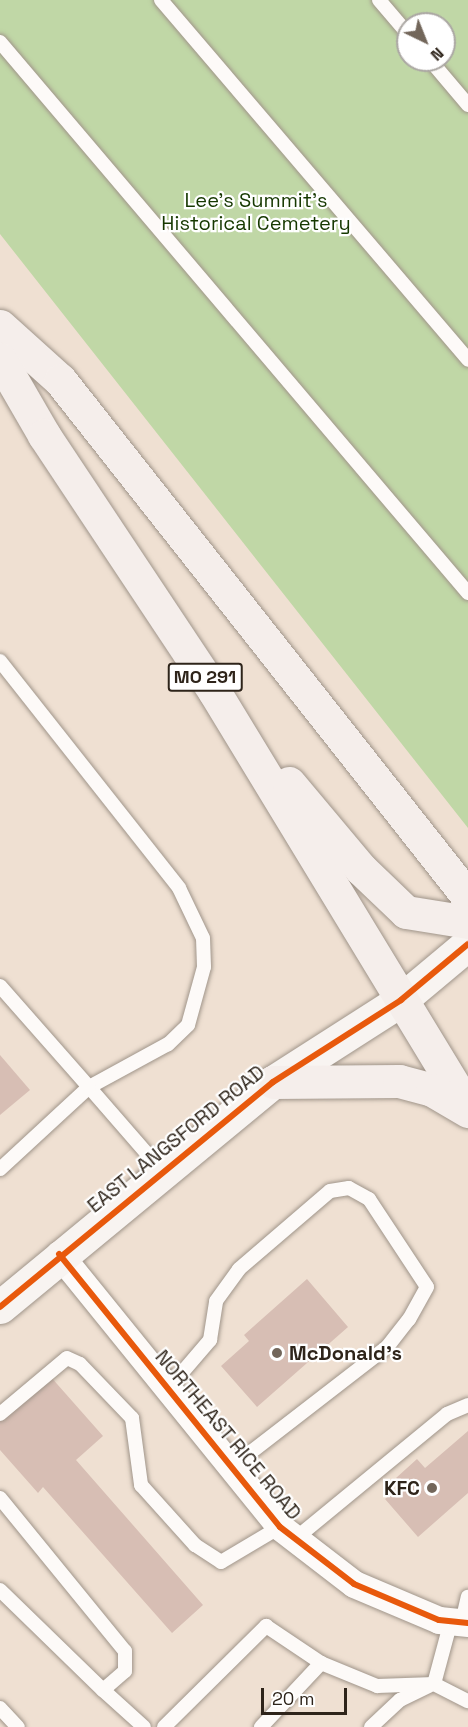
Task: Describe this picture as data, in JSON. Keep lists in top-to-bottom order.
{
  "streets": {
    "main road": ["MO 291"],
    "street": ["EAST LANGSFORD ROAD", "NORTHEAST RICE ROAD"]
  },
  "crossings": [
    ["MO 291", "EAST LANGSFORD ROAD"],
    ["EAST LANGSFORD ROAD", "NORTHEAST RICE ROAD"]
  ],
  "parks": ["Lee's Summit's Historical Cemetery"],
  "places": ["McDonald's", "KFC"],
  "scale_bar": "20 m",
  "north": "bottom right"
}
